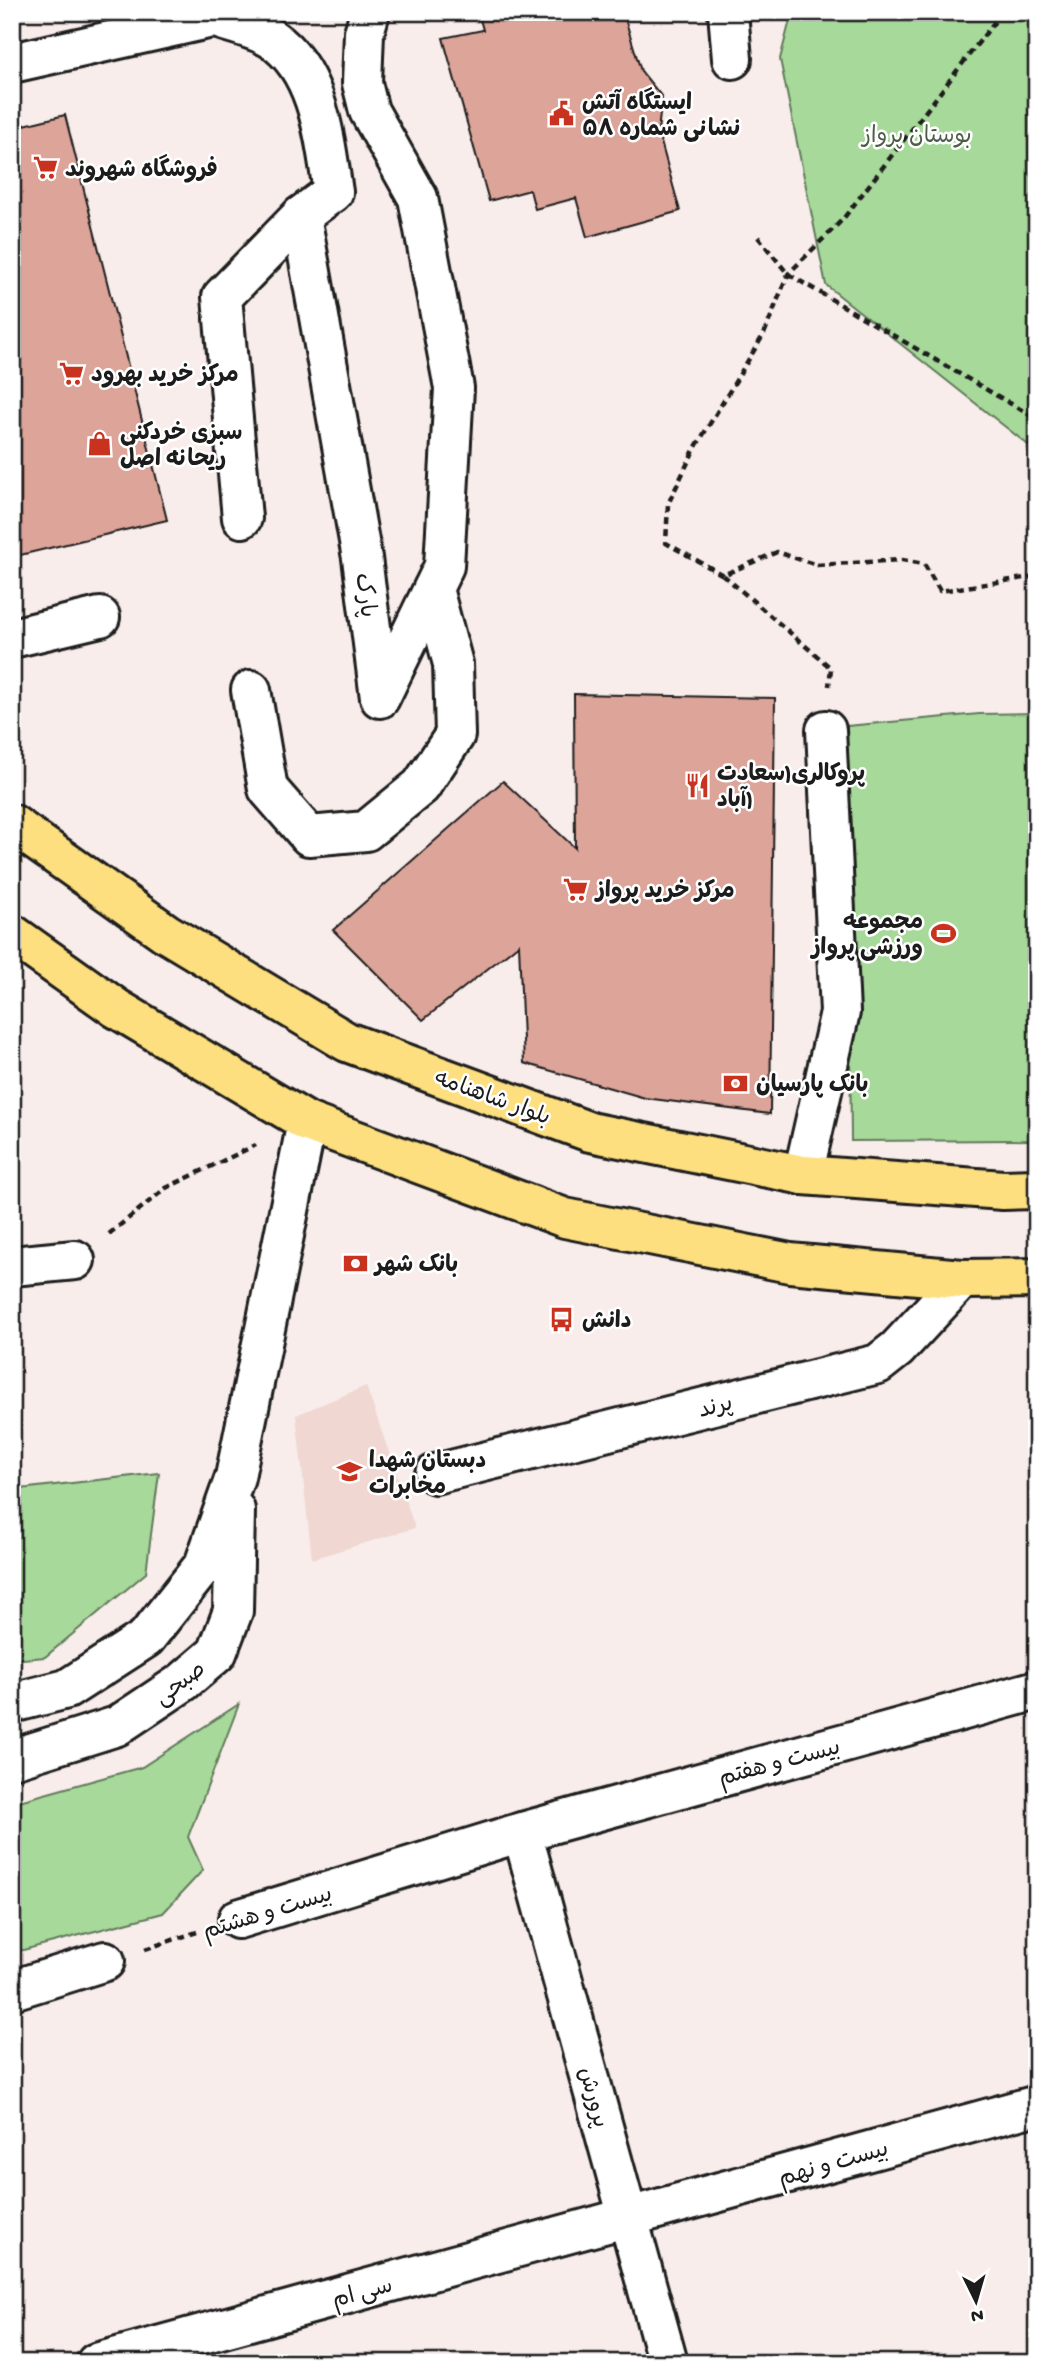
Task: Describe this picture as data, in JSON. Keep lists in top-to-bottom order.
{
  "streets": {
    "main road": ["بلوار شاهنامه"],
    "street": [
      "پارک",
      "پرند",
      "صبحی",
      "بیست و هفتم",
      "بیست و هشتم",
      "پرورش",
      "بیست و نهم",
      "سی ام"
    ]
  },
  "crossings": [
    ["بیست و هفتم", "بیست و هشتم"],
    ["بیست و هفتم", "پرورش"],
    ["بیست و هشتم", "پرورش"],
    ["پرورش", "بیست و نهم"],
    ["پرورش", "سی ام"],
    ["بیست و نهم", "سی ام"]
  ],
  "parks": ["بوستان پرواز"],
  "places": {
    "public building": ["ایستگاه آتش نشانی شماره ۵۸"],
    "supermarket": ["فروشگاه شهروند", "مرکز خرید بهرود", "مرکز خرید پرواز"],
    "shop": ["سبزی خردکنی ریحانه اصل"],
    "restaurant": ["پروکالری(سعادت آباد)"],
    "sports": ["مجموعه ورزشی پرواز"],
    "bank": ["بانک پارسیان", "بانک شهر"],
    "bus stop": ["دانش"],
    "school or university": ["دبستان شهدا مخابرات"]
  },
  "north": "bottom"
}
